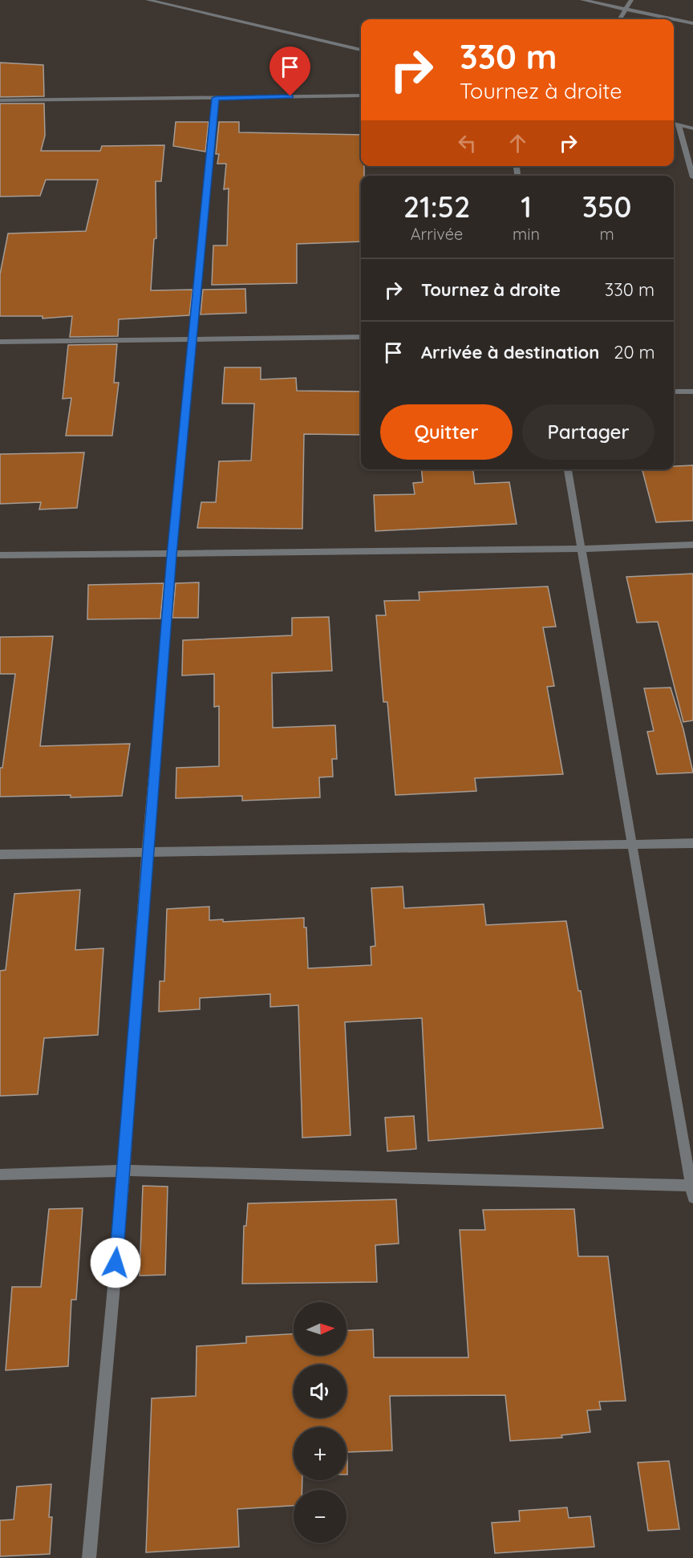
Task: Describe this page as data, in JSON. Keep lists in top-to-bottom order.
{
  "north": "right",
  "page": {
    "turn": ["330 m", "Tournez à droite"],
    "eta": [
      "21:52",
      "Arrivée",
      "1",
      "min",
      "350",
      "m"
    ],
    "list": [
      {
        "name": "Tournez à droite",
        "value": "330 m"
      },
      {
        "name": "Arrivée à destination",
        "value": "20 m"
      }
    ],
    "buttons": ["Quitter", "Partager"],
    "map_buttons": ["+", "−"]
  }
}
